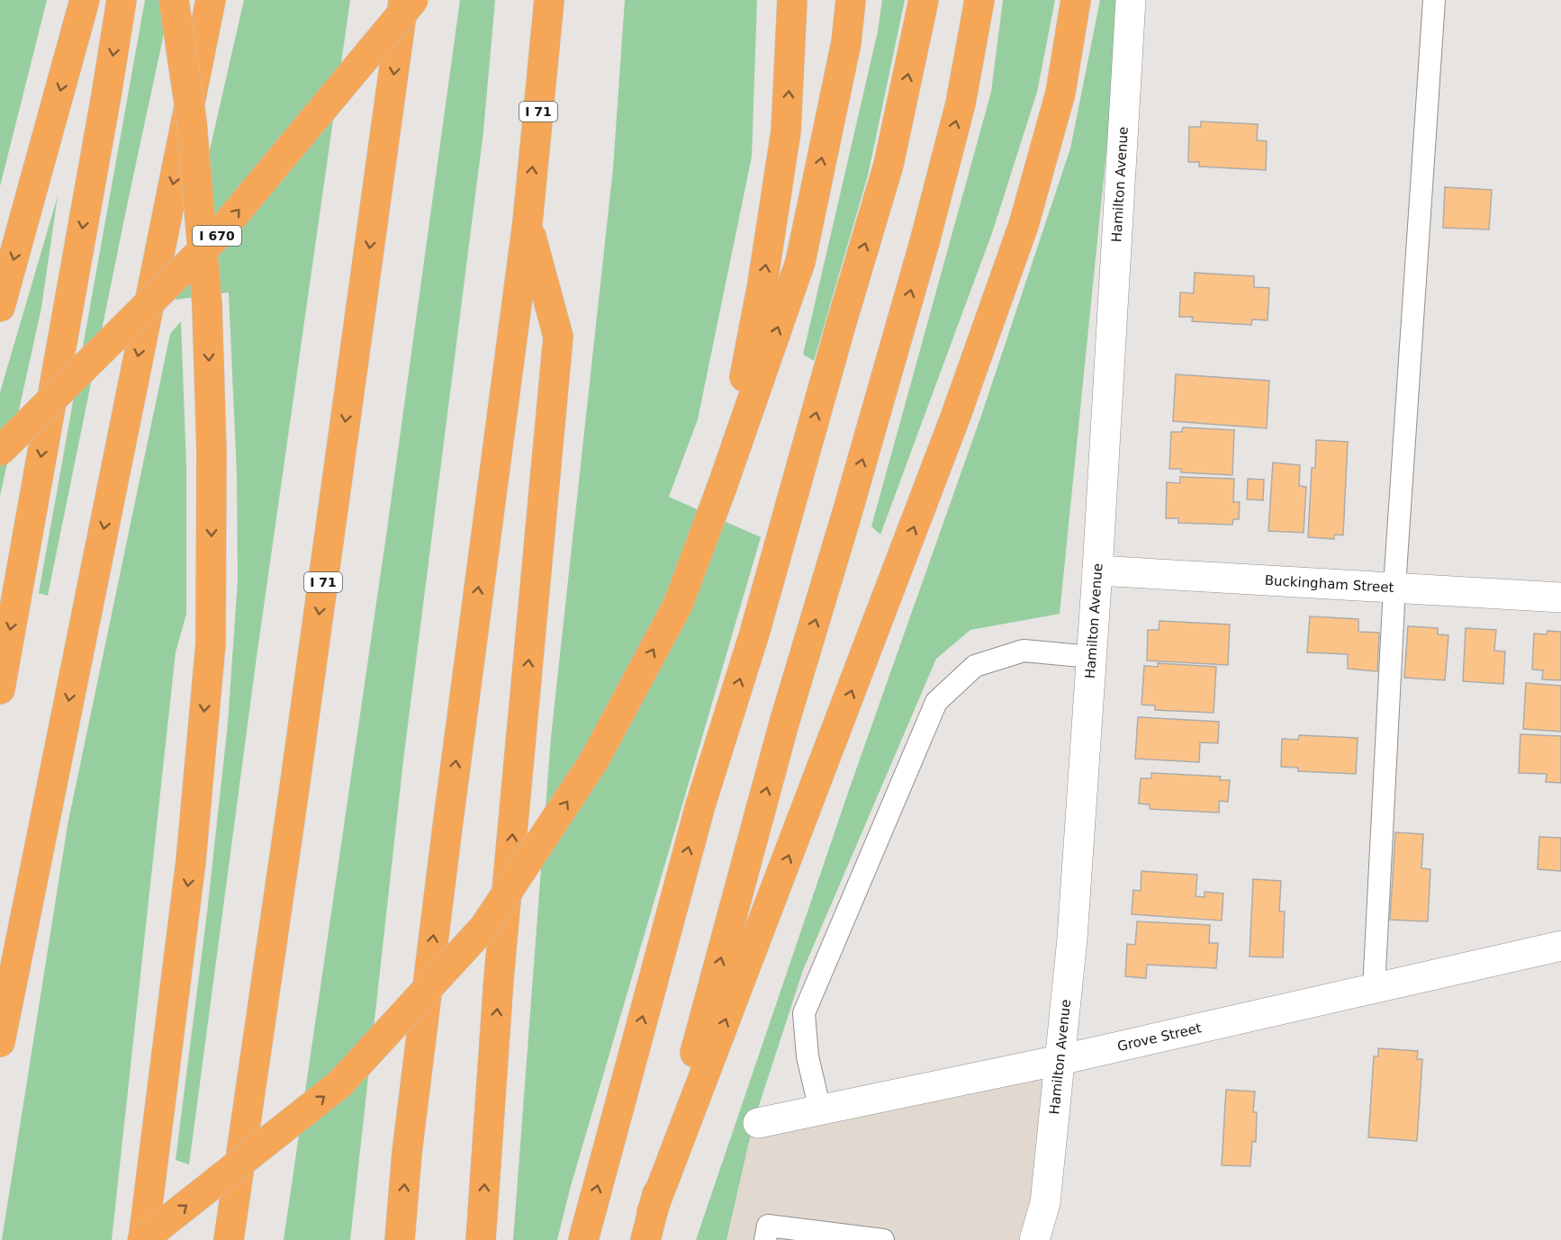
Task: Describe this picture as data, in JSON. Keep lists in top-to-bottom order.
{
  "streets": {
    "highway": ["I 71", "I 670"],
    "street": ["Hamilton Avenue", "Buckingham Street", "Grove Street"]
  },
  "crossings": [
    ["Hamilton Avenue", "Buckingham Street"],
    ["Hamilton Avenue", "Grove Street"]
  ]
}
